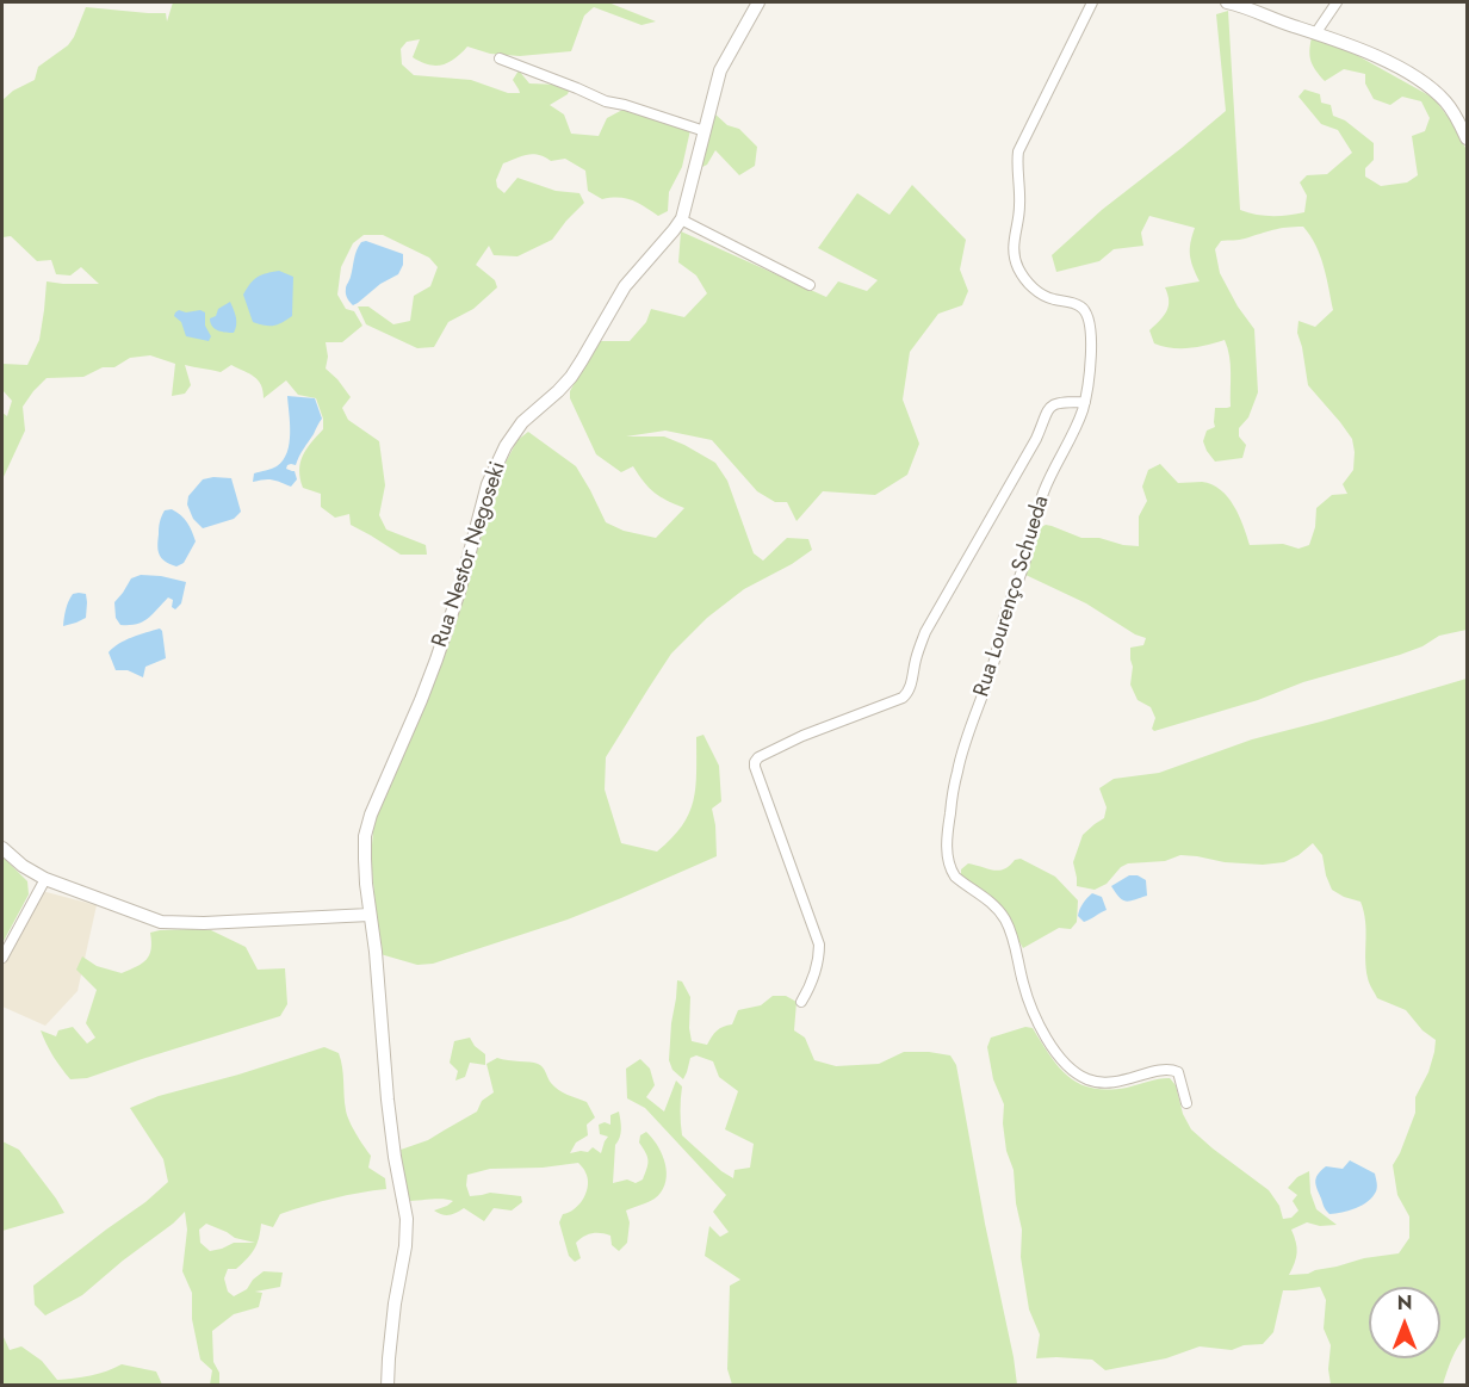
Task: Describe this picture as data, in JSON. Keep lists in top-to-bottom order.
{
  "streets": {
    "street": ["Rua Nestor Negoseki", "Rua Lourenço Schueda"]
  },
  "north": "top"
}
